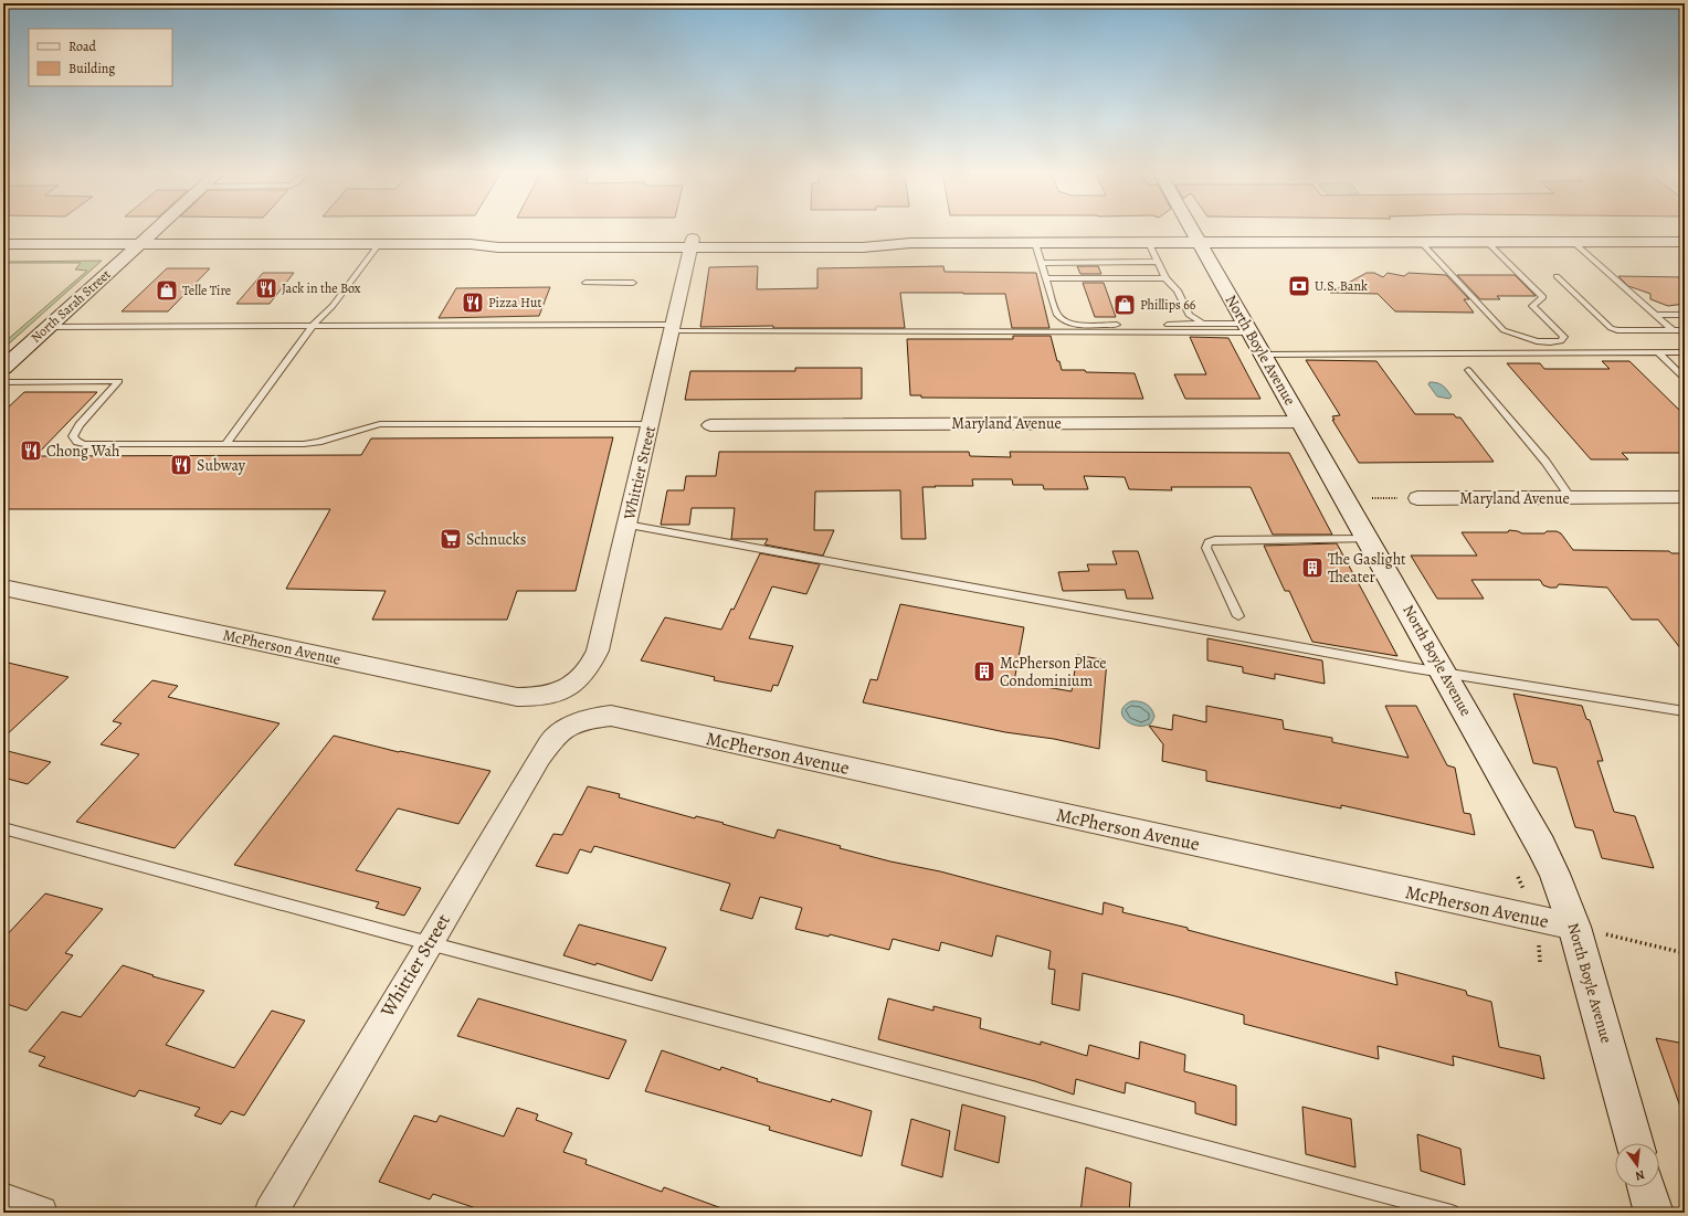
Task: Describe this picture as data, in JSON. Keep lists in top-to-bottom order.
{
  "streets": {
    "main road": ["North Sarah Street", "North Boyle Avenue"],
    "street": ["Maryland Avenue", "Whittier Street", "McPherson Avenue"]
  },
  "crossings": [
    ["North Boyle Avenue", "Maryland Avenue"],
    ["North Boyle Avenue", "McPherson Avenue"],
    ["Whittier Street", "McPherson Avenue"]
  ],
  "places": {
    "bank": ["U.S. Bank"],
    "restaurant": [
      "Jack in the Box",
      "Pizza Hut",
      "Chong Wah",
      "Subway"
    ],
    "shop": ["Telle Tire", "Phillips 66"],
    "supermarket": ["Schnucks"],
    "building": ["The Gaslight Theater", "McPherson Place Condominium"]
  },
  "legend": ["Road", "Building"],
  "north": "bottom"
}
